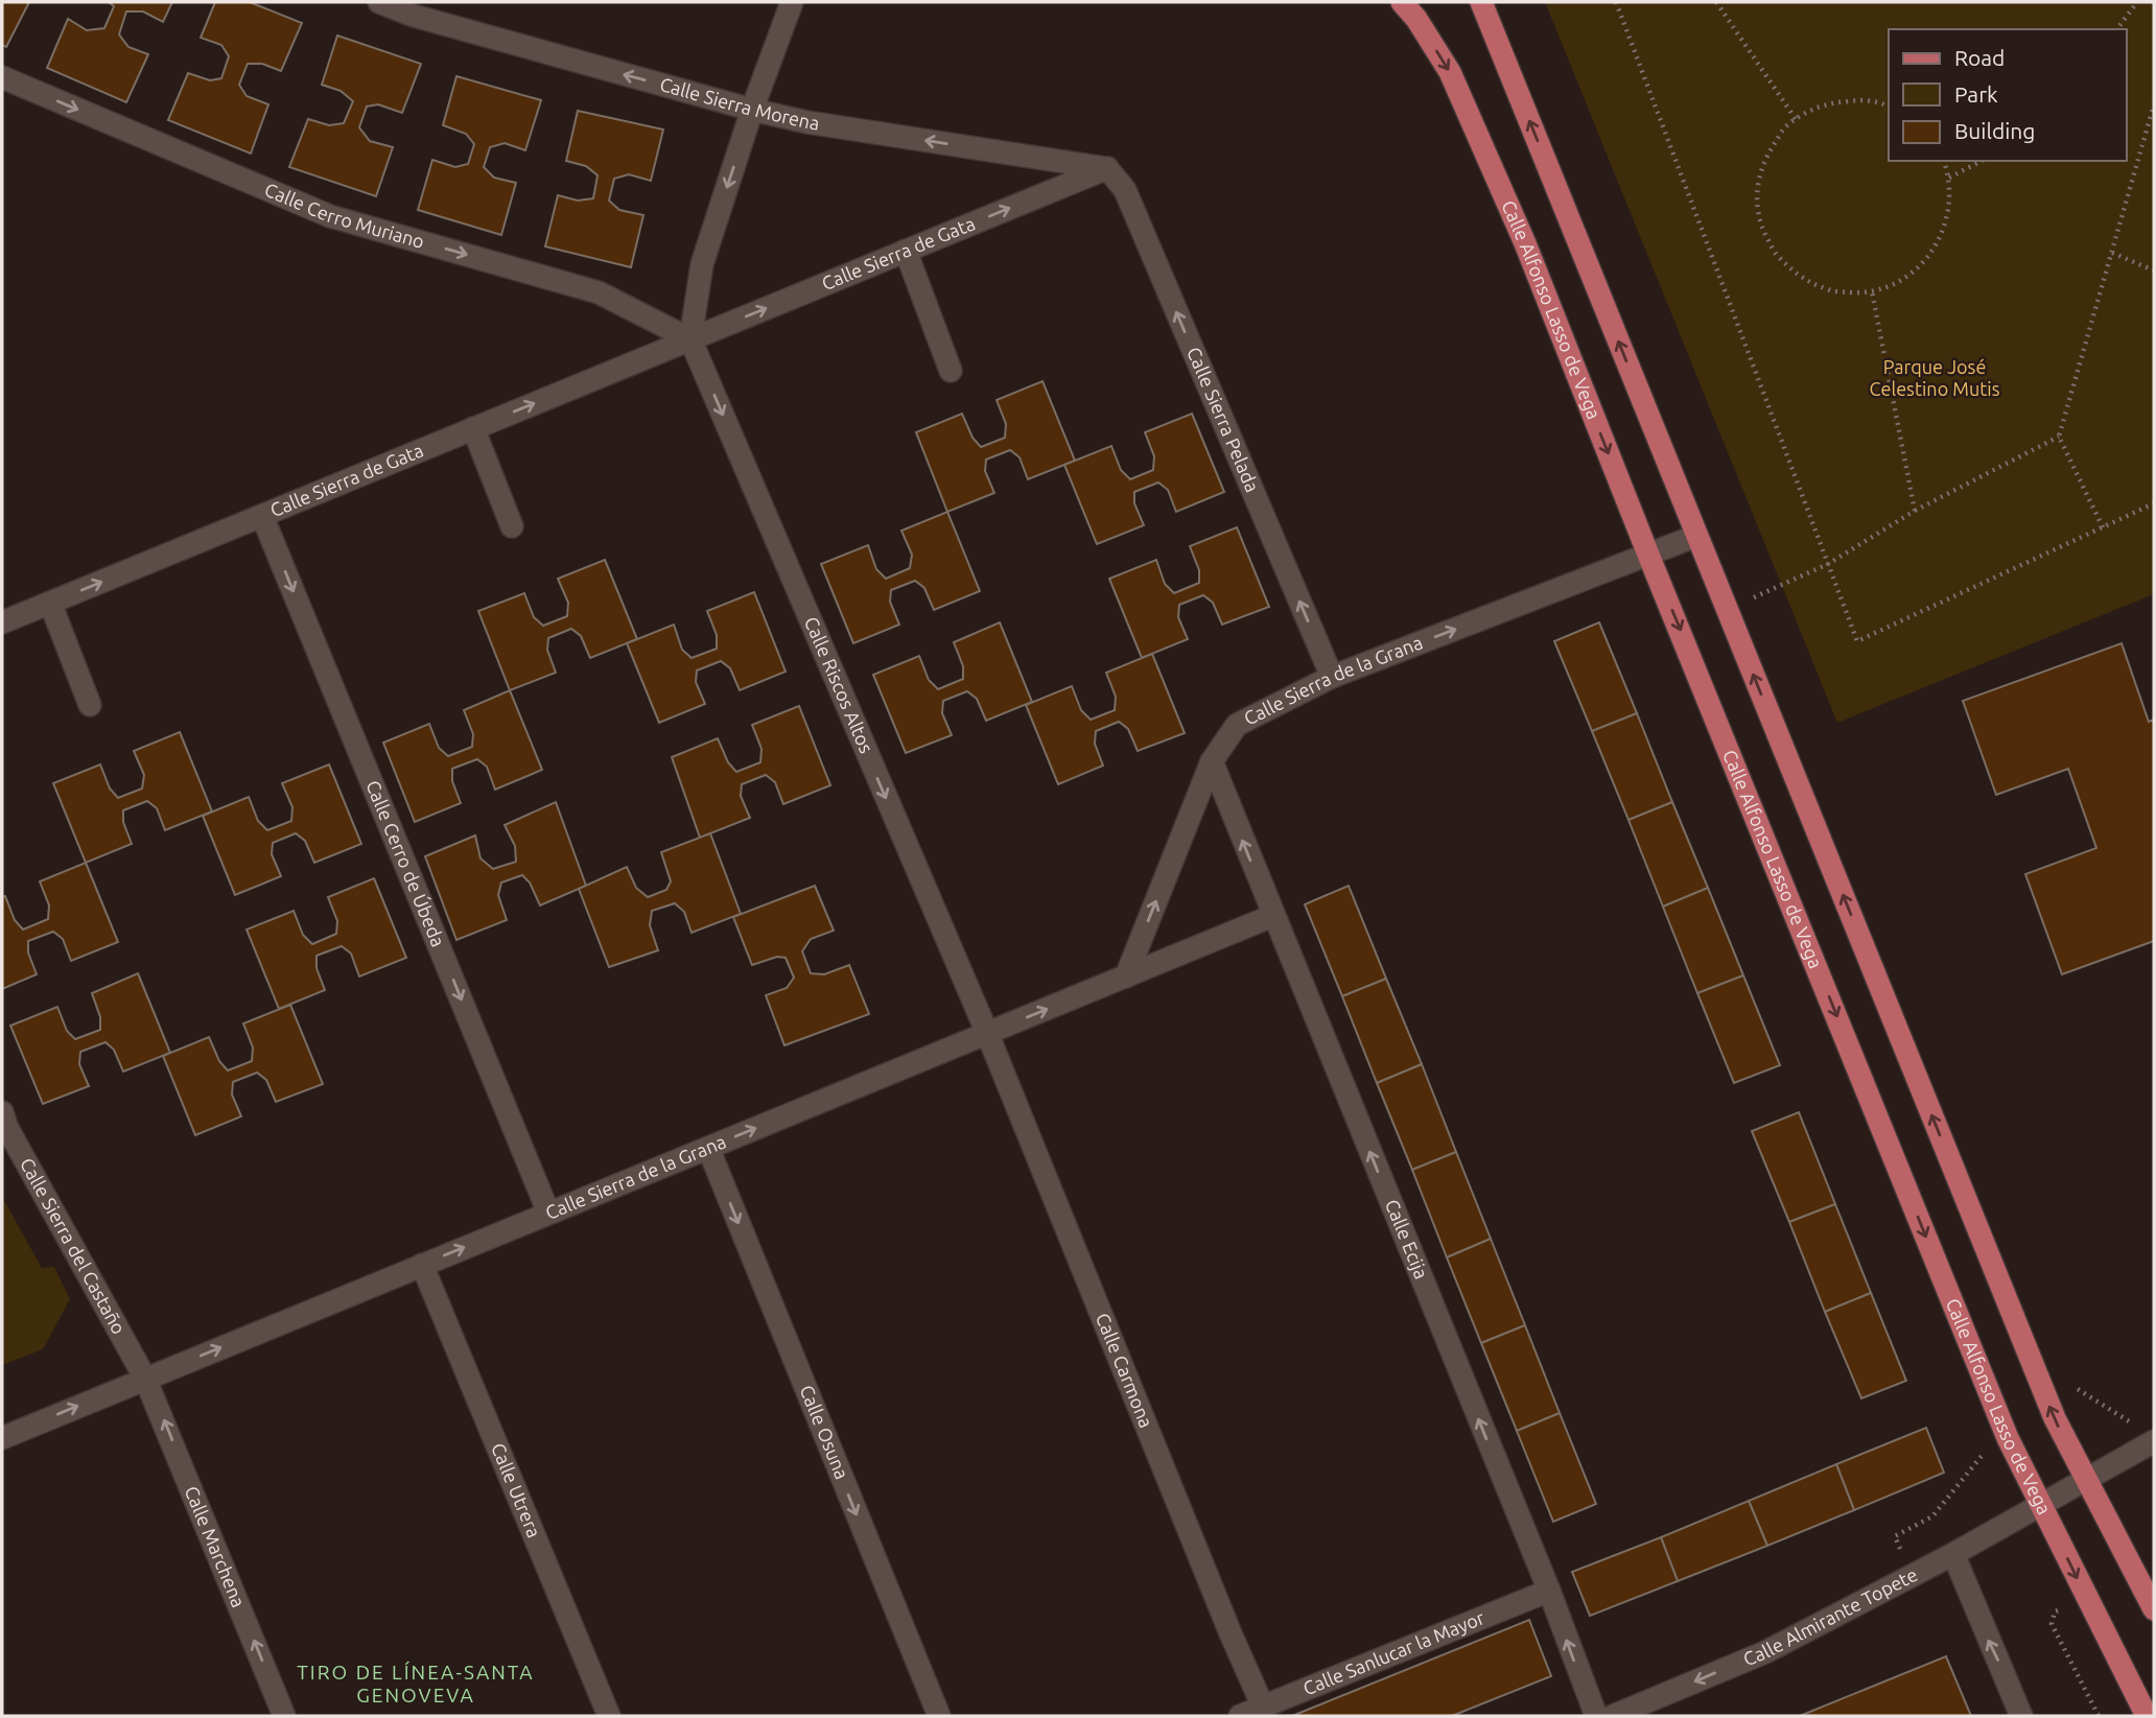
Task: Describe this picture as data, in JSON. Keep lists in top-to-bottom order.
{
  "streets": {
    "main road": ["Calle Alfonso Lasso de Vega"],
    "street": [
      "Calle Sierra Morena",
      "Calle Cerro Muriano",
      "Calle Sierra de Gata",
      "Calle Sierra Pelada",
      "Calle Sierra de la Grana",
      "Calle Riscos Altos",
      "Calle Cerro de Úbeda",
      "Calle Ecija",
      "Calle Sierra del Castaño",
      "Calle Carmona",
      "Calle Osuna",
      "Calle Utrera",
      "Calle Marchena",
      "Calle Almirante Topete",
      "Calle Sanlucar la Mayor"
    ]
  },
  "crossings": [
    ["Calle Sierra Morena", "Calle Sierra de Gata"],
    ["Calle Sierra Morena", "Calle Sierra Pelada"],
    ["Calle Cerro Muriano", "Calle Sierra de Gata"],
    ["Calle Cerro Muriano", "Calle Riscos Altos"],
    ["Calle Sierra de Gata", "Calle Sierra Pelada"],
    ["Calle Sierra de Gata", "Calle Riscos Altos"],
    ["Calle Sierra de Gata", "Calle Cerro de Úbeda"],
    ["Calle Alfonso Lasso de Vega", "Calle Sierra de la Grana"],
    ["Calle Alfonso Lasso de Vega", "Calle Almirante Topete"],
    ["Calle Sierra Pelada", "Calle Sierra de la Grana"],
    ["Calle Sierra de la Grana", "Calle Riscos Altos"],
    ["Calle Sierra de la Grana", "Calle Cerro de Úbeda"],
    ["Calle Sierra de la Grana", "Calle Ecija"],
    ["Calle Sierra de la Grana", "Calle Sierra del Castaño"],
    ["Calle Sierra de la Grana", "Calle Carmona"],
    ["Calle Sierra de la Grana", "Calle Osuna"],
    ["Calle Sierra de la Grana", "Calle Utrera"],
    ["Calle Sierra de la Grana", "Calle Marchena"],
    ["Calle Riscos Altos", "Calle Carmona"],
    ["Calle Ecija", "Calle Sanlucar la Mayor"],
    ["Calle Sierra del Castaño", "Calle Marchena"],
    ["Calle Carmona", "Calle Sanlucar la Mayor"]
  ],
  "one_way": [
    "Calle Sierra Morena",
    "Calle Cerro Muriano",
    "Calle Sierra de Gata",
    "Calle Sierra Pelada",
    "Calle Sierra de la Grana",
    "Calle Riscos Altos",
    "Calle Cerro de Úbeda",
    "Calle Ecija",
    "Calle Osuna",
    "Calle Marchena",
    "Calle Almirante Topete"
  ],
  "districts": ["TIRO DE LÍNEA-SANTA GENOVEVA"],
  "parks": ["Parque José Celestino Mutis"],
  "legend": ["Road", "Park", "Building"]
}
